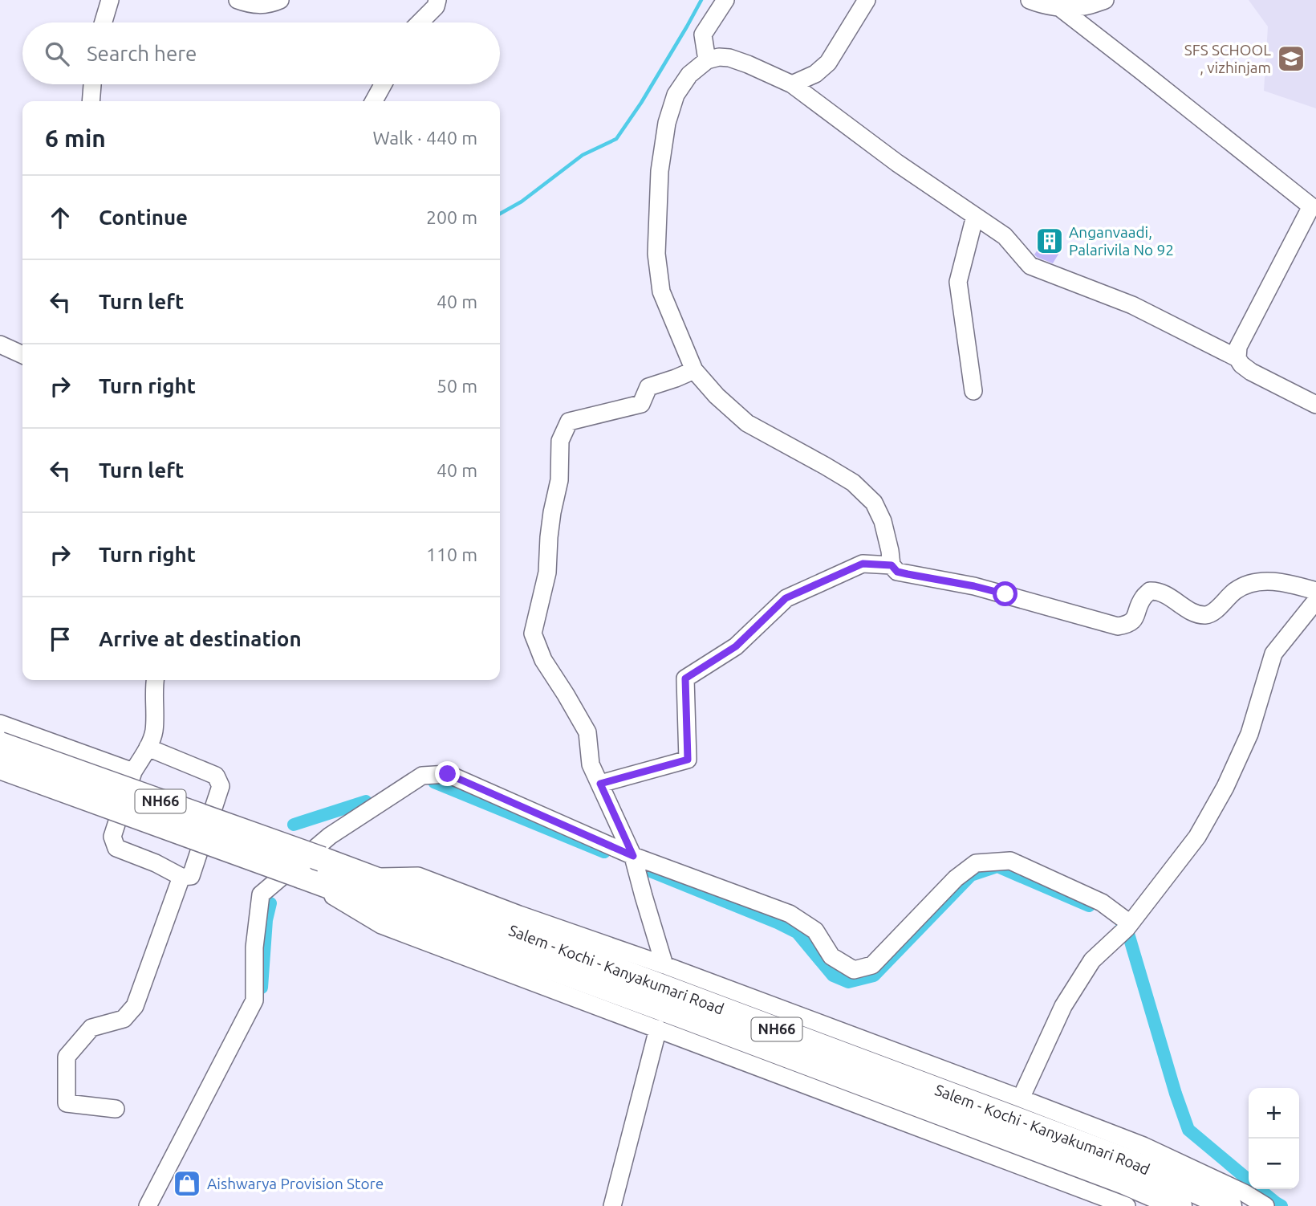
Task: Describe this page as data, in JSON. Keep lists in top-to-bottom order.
{
  "streets": {
    "highway": ["NH66", "Salem - Kochi - Kanyakumari Road"]
  },
  "places": {
    "school or university": ["SFS SCHOOL , vizhinjam"],
    "building": ["Anganvaadi, Palarivila No 92"],
    "shop": ["Aishwarya Provision Store"]
  },
  "page": {
    "search": "Search here",
    "heading": ["6 min", "Walk · 440 m"],
    "list": [
      ["Continue", "200 m"],
      ["Turn left", "40 m"],
      ["Turn right", "50 m"],
      ["Turn left", "40 m"],
      ["Turn right", "110 m"],
      "Arrive at destination"
    ],
    "map_buttons": ["+", "−"]
  }
}
